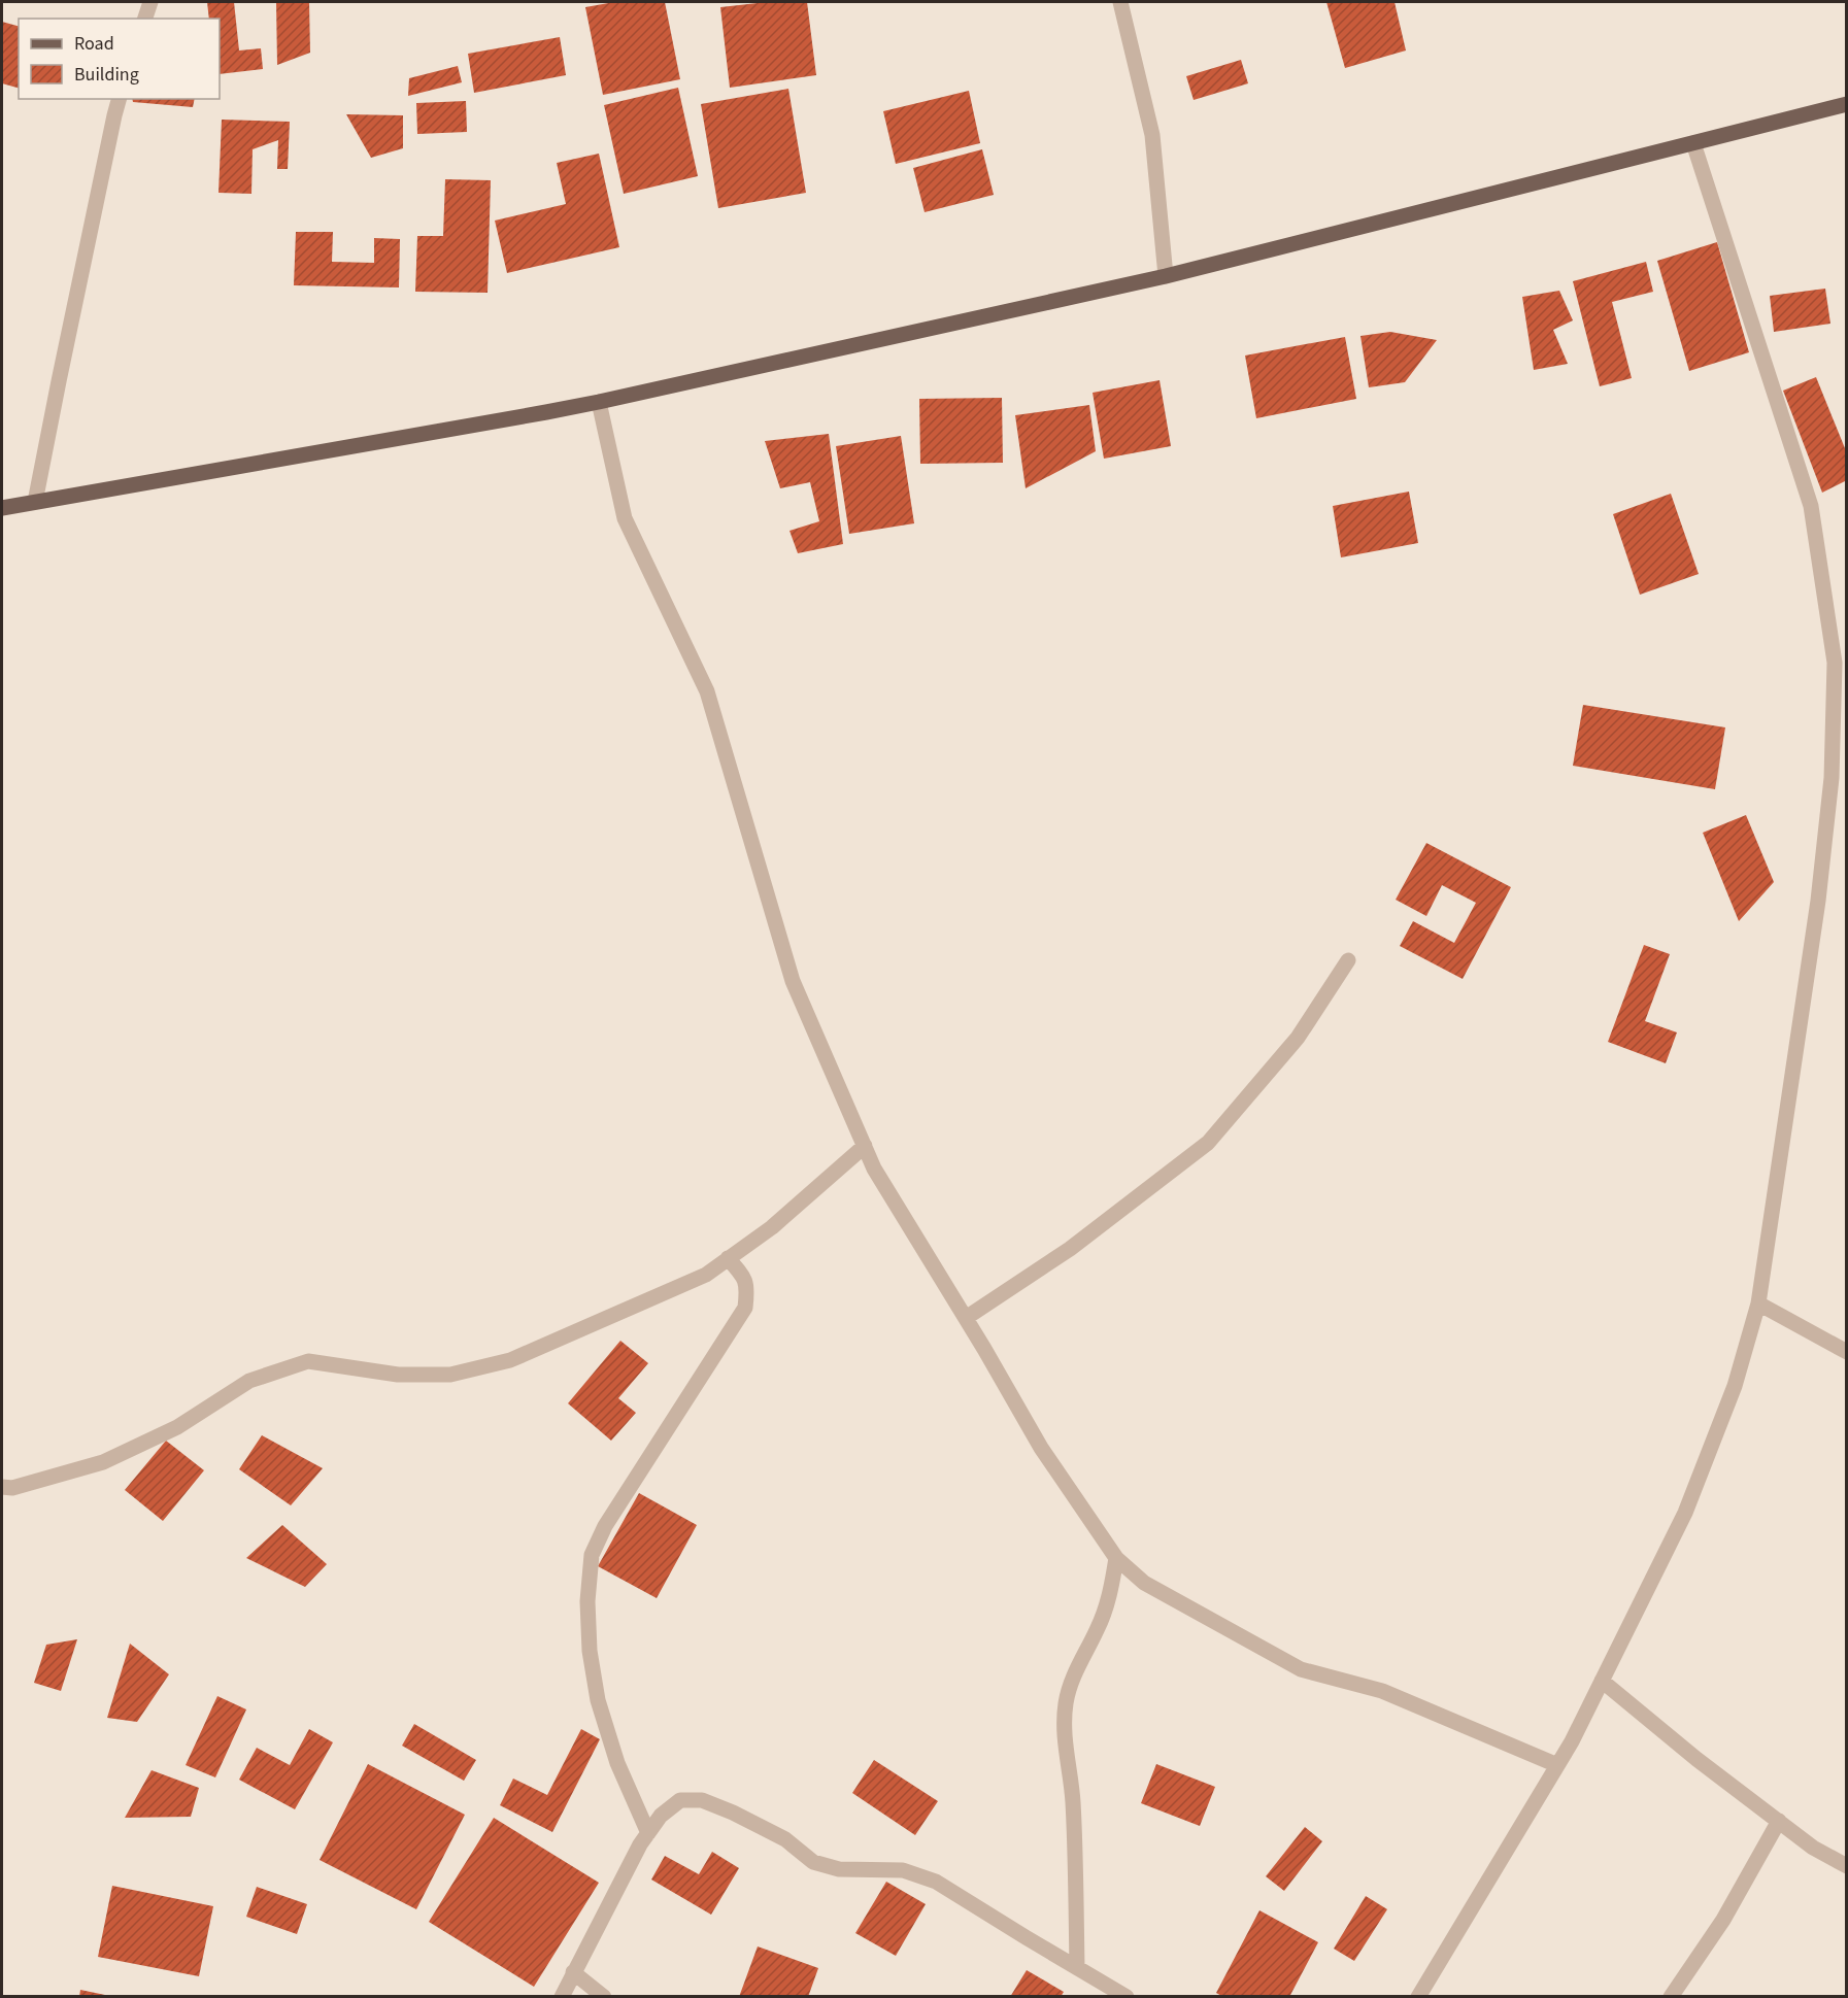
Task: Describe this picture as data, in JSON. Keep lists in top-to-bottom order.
{
  "legend": ["Road", "Building"]
}
